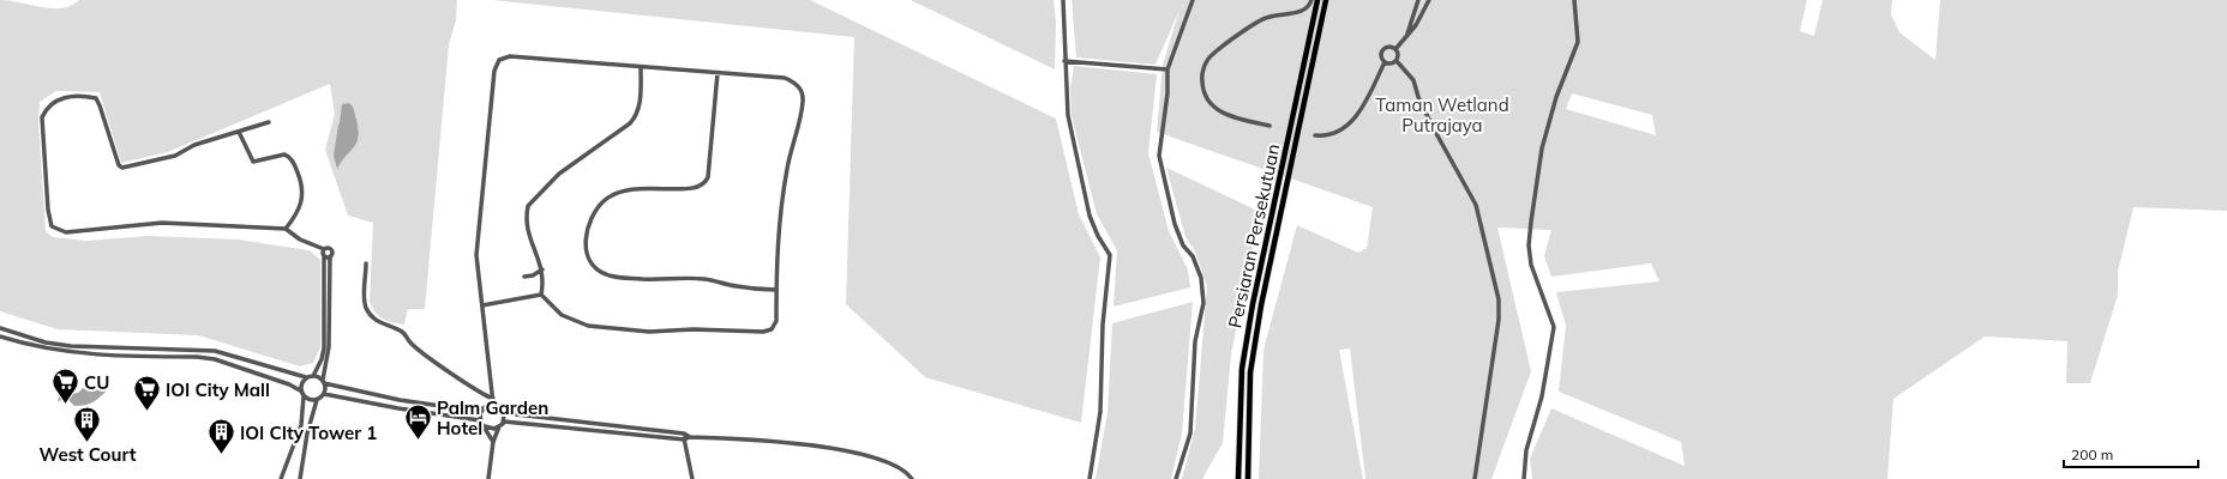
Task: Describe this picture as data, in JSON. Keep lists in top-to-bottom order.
{
  "streets": {
    "main road": ["Persiaran Persekutuan"]
  },
  "parks": ["Taman Wetland Putrajaya"],
  "places": {
    "supermarket": ["CU", "IOI City Mall"],
    "hotel": ["Palm Garden Hotel"],
    "building": ["West Court", "IOI CIty Tower 1"]
  },
  "scale_bar": "200 m"
}
